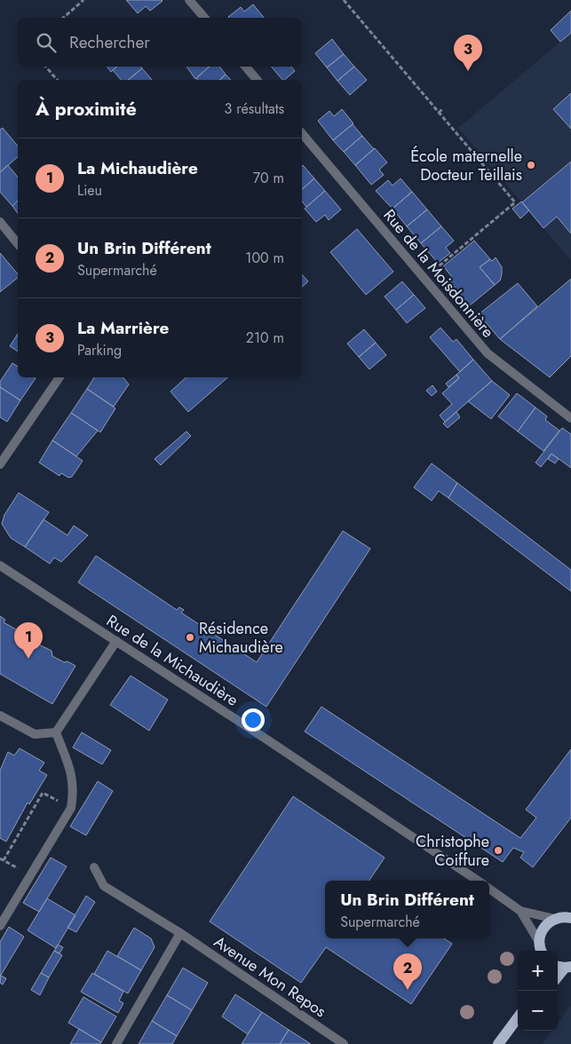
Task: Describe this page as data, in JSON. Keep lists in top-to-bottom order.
{
  "streets": {
    "street": ["Rue de la Moisdonnière", "Rue de la Michaudière", "Avenue Mon Repos"]
  },
  "places": ["École maternelle Docteur Teillais", "Résidence Michaudière", "Christophe Coiffure"],
  "page": {
    "search": "Rechercher",
    "pins": ["3", "1", "2"],
    "heading": ["À proximité", "3 résultats"],
    "list": [
      {
        "mark": "1",
        "name": "La Michaudière",
        "note": "Lieu",
        "value": "70 m"
      },
      {
        "mark": "2",
        "name": "Un Brin Différent",
        "note": "Supermarché",
        "value": "100 m"
      },
      {
        "mark": "3",
        "name": "La Marrière",
        "note": "Parking",
        "value": "210 m"
      }
    ],
    "popup": ["Un Brin Différent", "Supermarché"],
    "map_buttons": ["+", "−"]
  }
}
